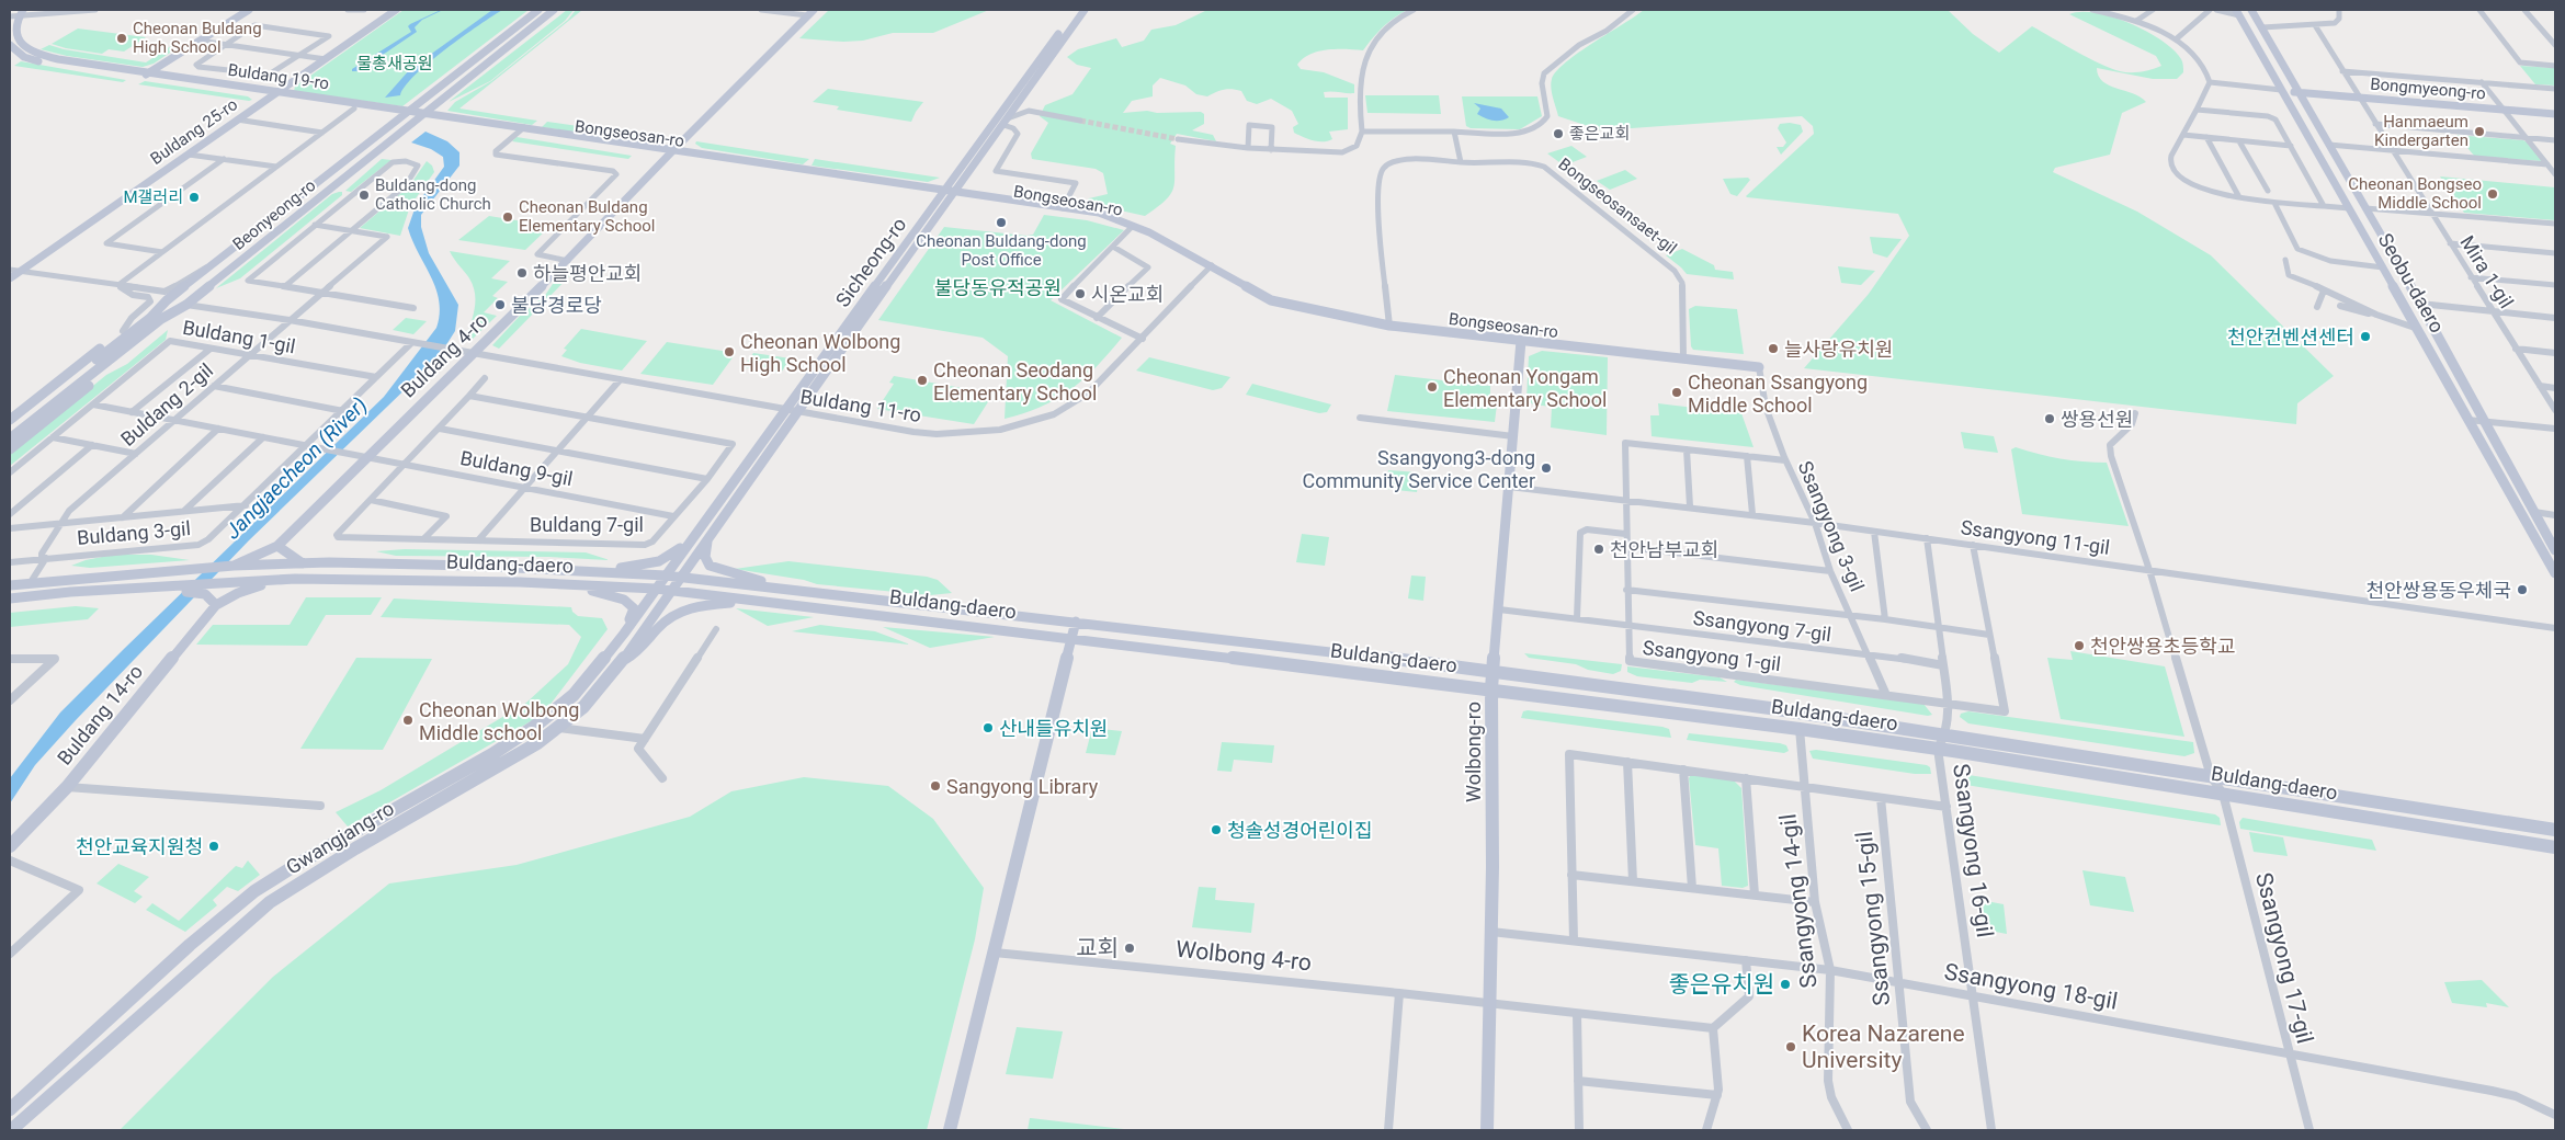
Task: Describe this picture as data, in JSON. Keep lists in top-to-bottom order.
{
  "streets": {
    "main road": [
      "Buldang 19-ro",
      "Bongmyeong-ro",
      "Buldang 25-ro",
      "Bongseosan-ro",
      "Beonyeong-ro",
      "Sicheong-ro",
      "Seobu-daero",
      "Buldang 4-ro",
      "Buldang-daero",
      "Buldang 14-ro",
      "Wolbong-ro",
      "Gwangjang-ro"
    ],
    "street": [
      "Bongseosansaet-gil",
      "Mira 1-gil",
      "Buldang 1-gil",
      "Buldang 2-gil",
      "Buldang 11-ro",
      "Buldang 9-gil",
      "Buldang 7-gil",
      "Ssangyong 3-gil",
      "Buldang 3-gil",
      "Ssangyong 11-gil",
      "Ssangyong 7-gil",
      "Ssangyong 1-gil",
      "Ssangyong 16-gil",
      "Ssangyong 14-gil",
      "Ssangyong 15-gil",
      "Wolbong 4-ro",
      "Ssangyong 17-gil",
      "Ssangyong 18-gil"
    ]
  },
  "crossings": [
    ["Buldang 19-ro", "Buldang 25-ro"],
    ["Buldang 19-ro", "Bongseosan-ro"],
    ["Buldang 19-ro", "Beonyeong-ro"],
    ["Bongmyeong-ro", "Mira 1-gil"],
    ["Bongmyeong-ro", "Seobu-daero"],
    ["Bongseosan-ro", "Bongseosansaet-gil"],
    ["Bongseosan-ro", "Beonyeong-ro"],
    ["Bongseosan-ro", "Sicheong-ro"],
    ["Bongseosan-ro", "Buldang 4-ro"],
    ["Bongseosan-ro", "Buldang 11-ro"],
    ["Bongseosan-ro", "Ssangyong 3-gil"],
    ["Bongseosan-ro", "Wolbong-ro"],
    ["Sicheong-ro", "Buldang 11-ro"],
    ["Sicheong-ro", "Buldang-daero"],
    ["Sicheong-ro", "Gwangjang-ro"],
    ["Buldang 1-gil", "Buldang 2-gil"],
    ["Buldang 1-gil", "Buldang 3-gil"],
    ["Buldang 4-ro", "Buldang 11-ro"],
    ["Buldang 4-ro", "Buldang 9-gil"],
    ["Buldang 2-gil", "Buldang 3-gil"],
    ["Buldang 2-gil", "Buldang-daero"],
    ["Buldang 11-ro", "Buldang 3-gil"],
    ["Buldang 9-gil", "Buldang 7-gil"],
    ["Buldang 9-gil", "Buldang 3-gil"],
    ["Ssangyong 3-gil", "Ssangyong 11-gil"],
    ["Ssangyong 3-gil", "Ssangyong 7-gil"],
    ["Ssangyong 3-gil", "Ssangyong 1-gil"],
    ["Ssangyong 11-gil", "Ssangyong 1-gil"],
    ["Ssangyong 11-gil", "Wolbong-ro"],
    ["Ssangyong 11-gil", "Ssangyong 16-gil"],
    ["Buldang-daero", "Wolbong-ro"],
    ["Buldang-daero", "Gwangjang-ro"],
    ["Buldang-daero", "Ssangyong 16-gil"],
    ["Buldang-daero", "Ssangyong 14-gil"],
    ["Buldang-daero", "Ssangyong 17-gil"],
    ["Ssangyong 7-gil", "Ssangyong 1-gil"],
    ["Ssangyong 7-gil", "Wolbong-ro"],
    ["Ssangyong 7-gil", "Ssangyong 16-gil"],
    ["Ssangyong 1-gil", "Ssangyong 16-gil"],
    ["Wolbong-ro", "Wolbong 4-ro"],
    ["Wolbong-ro", "Ssangyong 18-gil"],
    ["Ssangyong 16-gil", "Ssangyong 18-gil"],
    ["Ssangyong 14-gil", "Ssangyong 18-gil"],
    ["Ssangyong 15-gil", "Ssangyong 18-gil"],
    ["Ssangyong 17-gil", "Ssangyong 18-gil"]
  ],
  "water": ["Jangjaecheon (River)"],
  "parks": ["물총새공원", "불당동유적공원"],
  "places": [
    "Cheonan Buldang High School",
    "Hanmaeum Kindergarten",
    "좋은교회",
    "Cheonan Bongseo Middle School",
    "Buldang-dong Catholic Church",
    "M갤러리",
    "Cheonan Buldang Elementary School",
    "Cheonan Buldang-dong Post Office",
    "하늘평안교회",
    "시온교회",
    "불당경로당",
    "천안컨벤션센터",
    "늘사랑유치원",
    "Cheonan Wolbong High School",
    "Cheonan Seodang Elementary School",
    "Cheonan Yongam Elementary School",
    "Cheonan Ssangyong Middle School",
    "쌍용선원",
    "Ssangyong3-dong Community Service Center",
    "천안남부교회",
    "천안쌍용동우체국",
    "천안쌍용초등학교",
    "Cheonan Wolbong Middle school",
    "산내들유치원",
    "Sangyong Library",
    "청솔성경어린이집",
    "천안교육지원청",
    "교회",
    "좋은유치원",
    "Korea Nazarene University"
  ]
}
